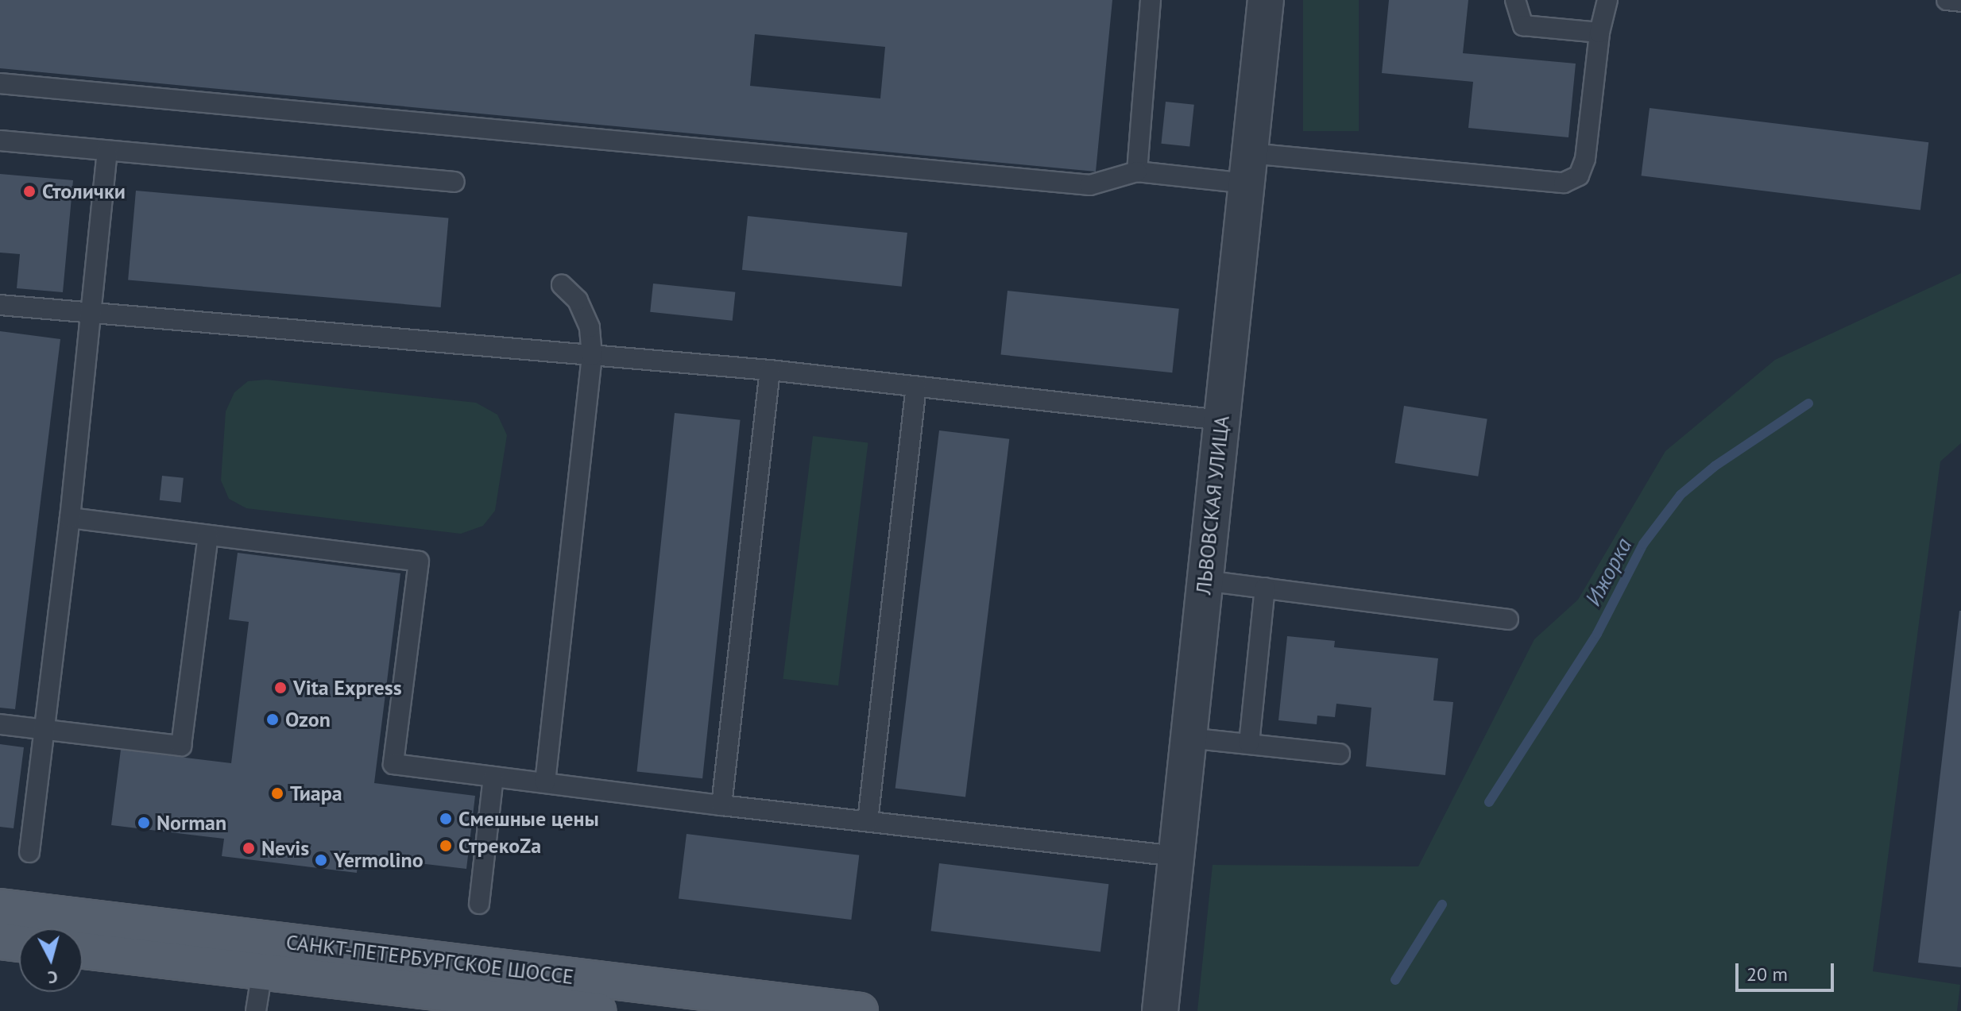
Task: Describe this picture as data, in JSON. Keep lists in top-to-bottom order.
{
  "streets": {
    "main road": ["САНКТ-ПЕТЕРБУРГСКОЕ ШОССЕ"],
    "street": ["ЛЬВОВСКАЯ УЛИЦА"]
  },
  "water": ["Ижорка"],
  "places": [
    "Столички",
    "Vita Express",
    "Ozon",
    "Тиара",
    "Смешные цены",
    "Norman",
    "СтрекоZа",
    "Nevis",
    "Yermolino"
  ],
  "scale_bar": "20 m",
  "north": "bottom"
}
